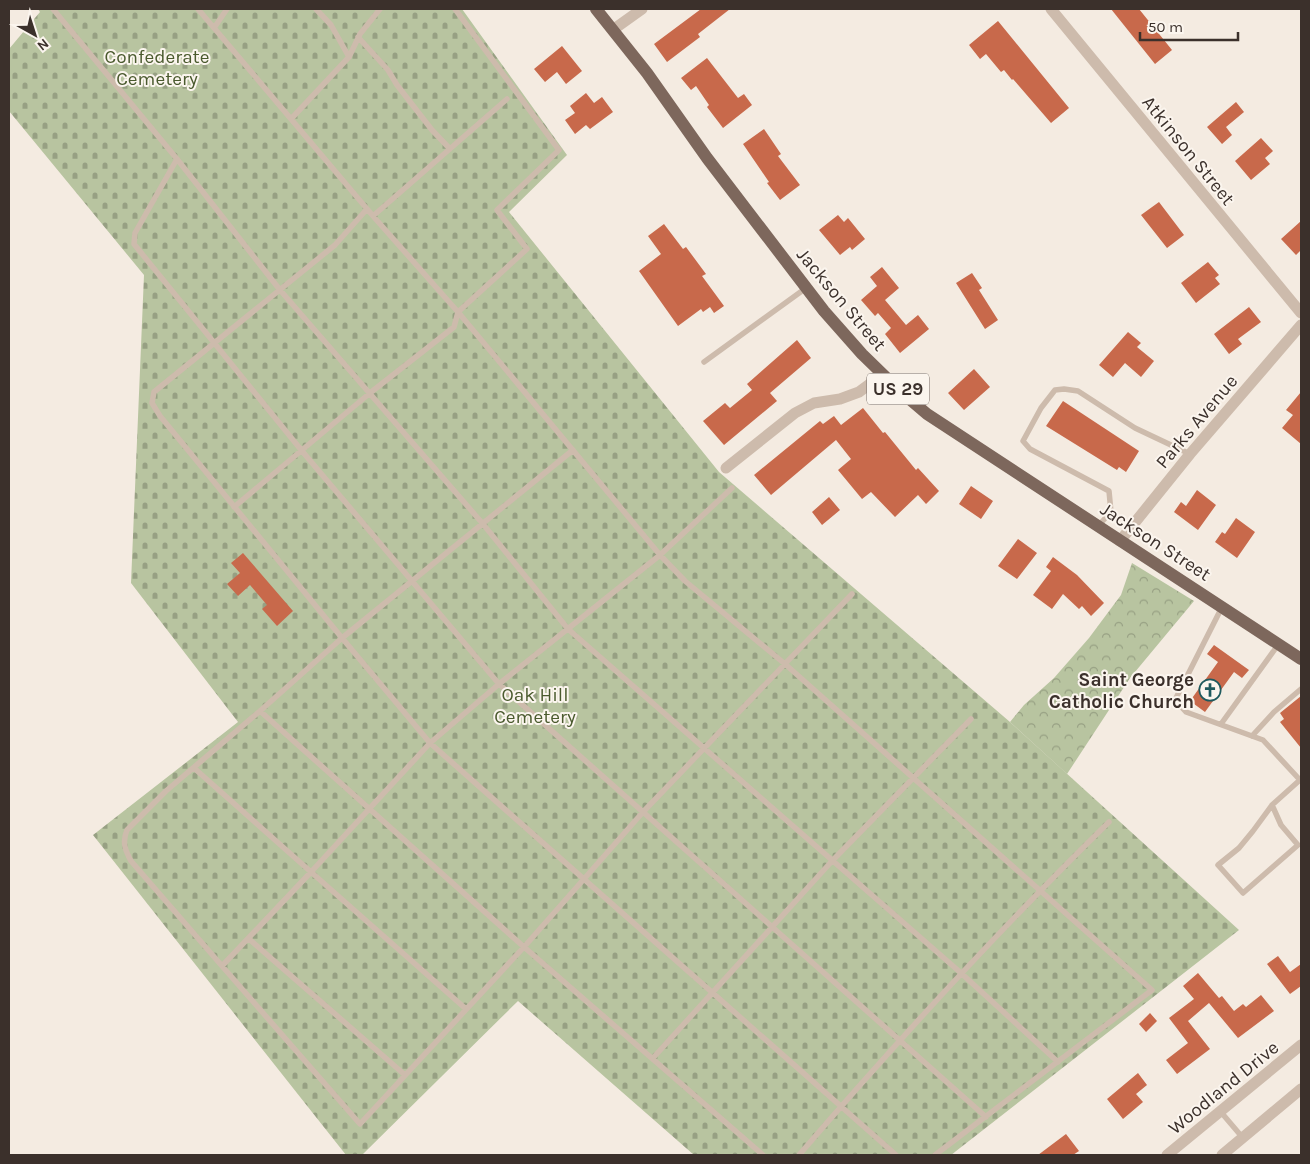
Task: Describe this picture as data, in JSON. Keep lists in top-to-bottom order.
{
  "streets": {
    "main road": ["Jackson Street", "US 29"],
    "street": ["Atkinson Street", "Parks Avenue", "Woodland Drive"]
  },
  "crossings": [
    ["Jackson Street", "Parks Avenue"]
  ],
  "parks": ["Confederate Cemetery", "Oak Hill Cemetery"],
  "places": {
    "church": ["Saint George Catholic Church"]
  },
  "scale_bar": "50 m",
  "north": "bottom right"
}
